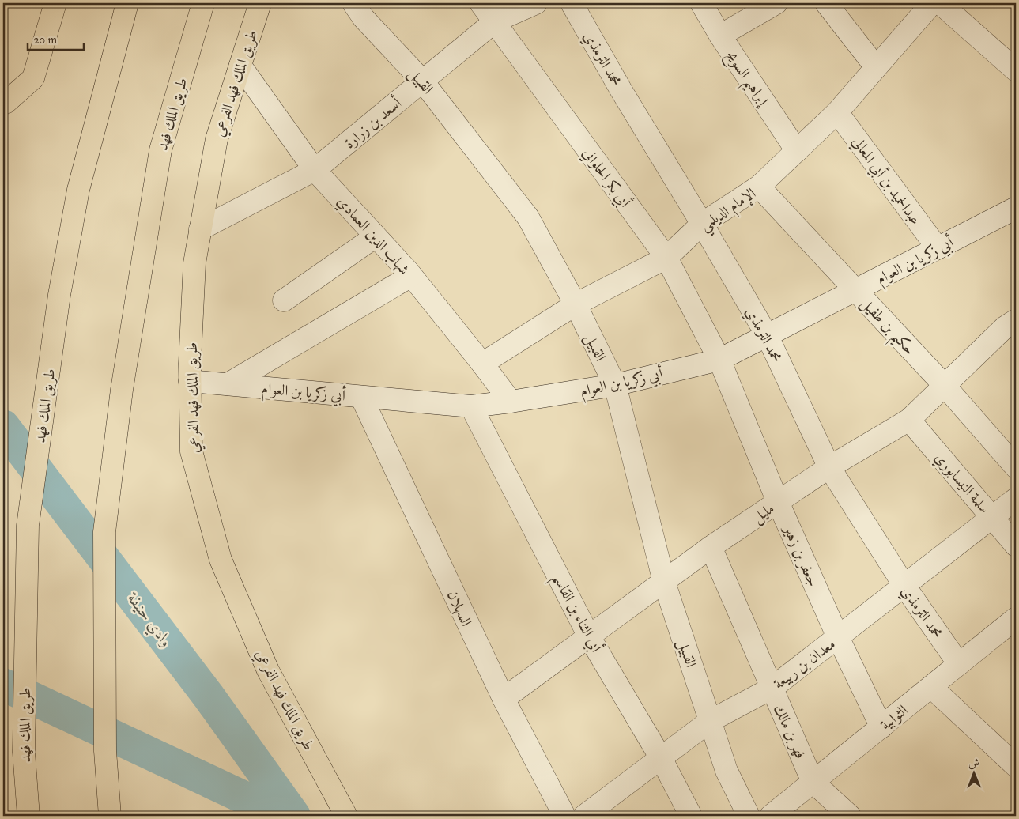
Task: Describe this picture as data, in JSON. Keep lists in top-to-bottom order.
{
  "streets": {
    "main road": ["طريق الملك فهد الفرعي", "طريق الملك فهد"],
    "street": [
      "محمد الترمذي",
      "إبراهيم السويح",
      "القبيل",
      "أسعد بن زرارة",
      "أبي بكر الحلواني",
      "عبدالحميد بن أبي المعالي",
      "الإمام الديلمي",
      "شهاب الدين العمادي",
      "أبي زكريا بن العوام",
      "حكيم بن طفيل",
      "سلمة النيسابوري",
      "مليل",
      "جعفر بن زهير",
      "السهلان",
      "أبي الثناء بن القاسم",
      "معدان بن ربيعة",
      "الثوابية",
      "فهر بن مالك"
    ]
  },
  "crossings": [
    ["محمد الترمذي", "الإمام الديلمي"],
    ["محمد الترمذي", "أبي زكريا بن العوام"],
    ["محمد الترمذي", "مليل"],
    ["محمد الترمذي", "معدان بن ربيعة"],
    ["محمد الترمذي", "الثوابية"],
    ["إبراهيم السويح", "الإمام الديلمي"],
    ["القبيل", "أسعد بن زرارة"],
    ["القبيل", "الإمام الديلمي"],
    ["القبيل", "أبي زكريا بن العوام"],
    ["القبيل", "مليل"],
    ["القبيل", "معدان بن ربيعة"],
    ["طريق الملك فهد الفرعي", "أسعد بن زرارة"],
    ["طريق الملك فهد الفرعي", "شهاب الدين العمادي"],
    ["طريق الملك فهد الفرعي", "أبي زكريا بن العوام"],
    ["أسعد بن زرارة", "أبي بكر الحلواني"],
    ["أسعد بن زرارة", "شهاب الدين العمادي"],
    ["أبي بكر الحلواني", "الإمام الديلمي"],
    ["أبي بكر الحلواني", "أبي زكريا بن العوام"],
    ["أبي بكر الحلواني", "جعفر بن زهير"],
    ["عبدالحميد بن أبي المعالي", "الإمام الديلمي"],
    ["عبدالحميد بن أبي المعالي", "أبي زكريا بن العوام"],
    ["الإمام الديلمي", "شهاب الدين العمادي"],
    ["الإمام الديلمي", "حكيم بن طفيل"],
    ["شهاب الدين العمادي", "أبي زكريا بن العوام"],
    ["أبي زكريا بن العوام", "حكيم بن طفيل"],
    ["أبي زكريا بن العوام", "جعفر بن زهير"],
    ["أبي زكريا بن العوام", "السهلان"],
    ["أبي زكريا بن العوام", "أبي الثناء بن القاسم"],
    ["حكيم بن طفيل", "مليل"],
    ["سلمة النيسابوري", "مليل"],
    ["سلمة النيسابوري", "معدان بن ربيعة"],
    ["مليل", "جعفر بن زهير"],
    ["مليل", "السهلان"],
    ["مليل", "أبي الثناء بن القاسم"],
    ["مليل", "فهر بن مالك"],
    ["جعفر بن زهير", "معدان بن ربيعة"],
    ["جعفر بن زهير", "الثوابية"],
    ["أبي الثناء بن القاسم", "معدان بن ربيعة"],
    ["معدان بن ربيعة", "فهر بن مالك"],
    ["الثوابية", "فهر بن مالك"]
  ],
  "water": ["وادي حنيفة"],
  "scale_bar": "20 m",
  "north": "top"
}
